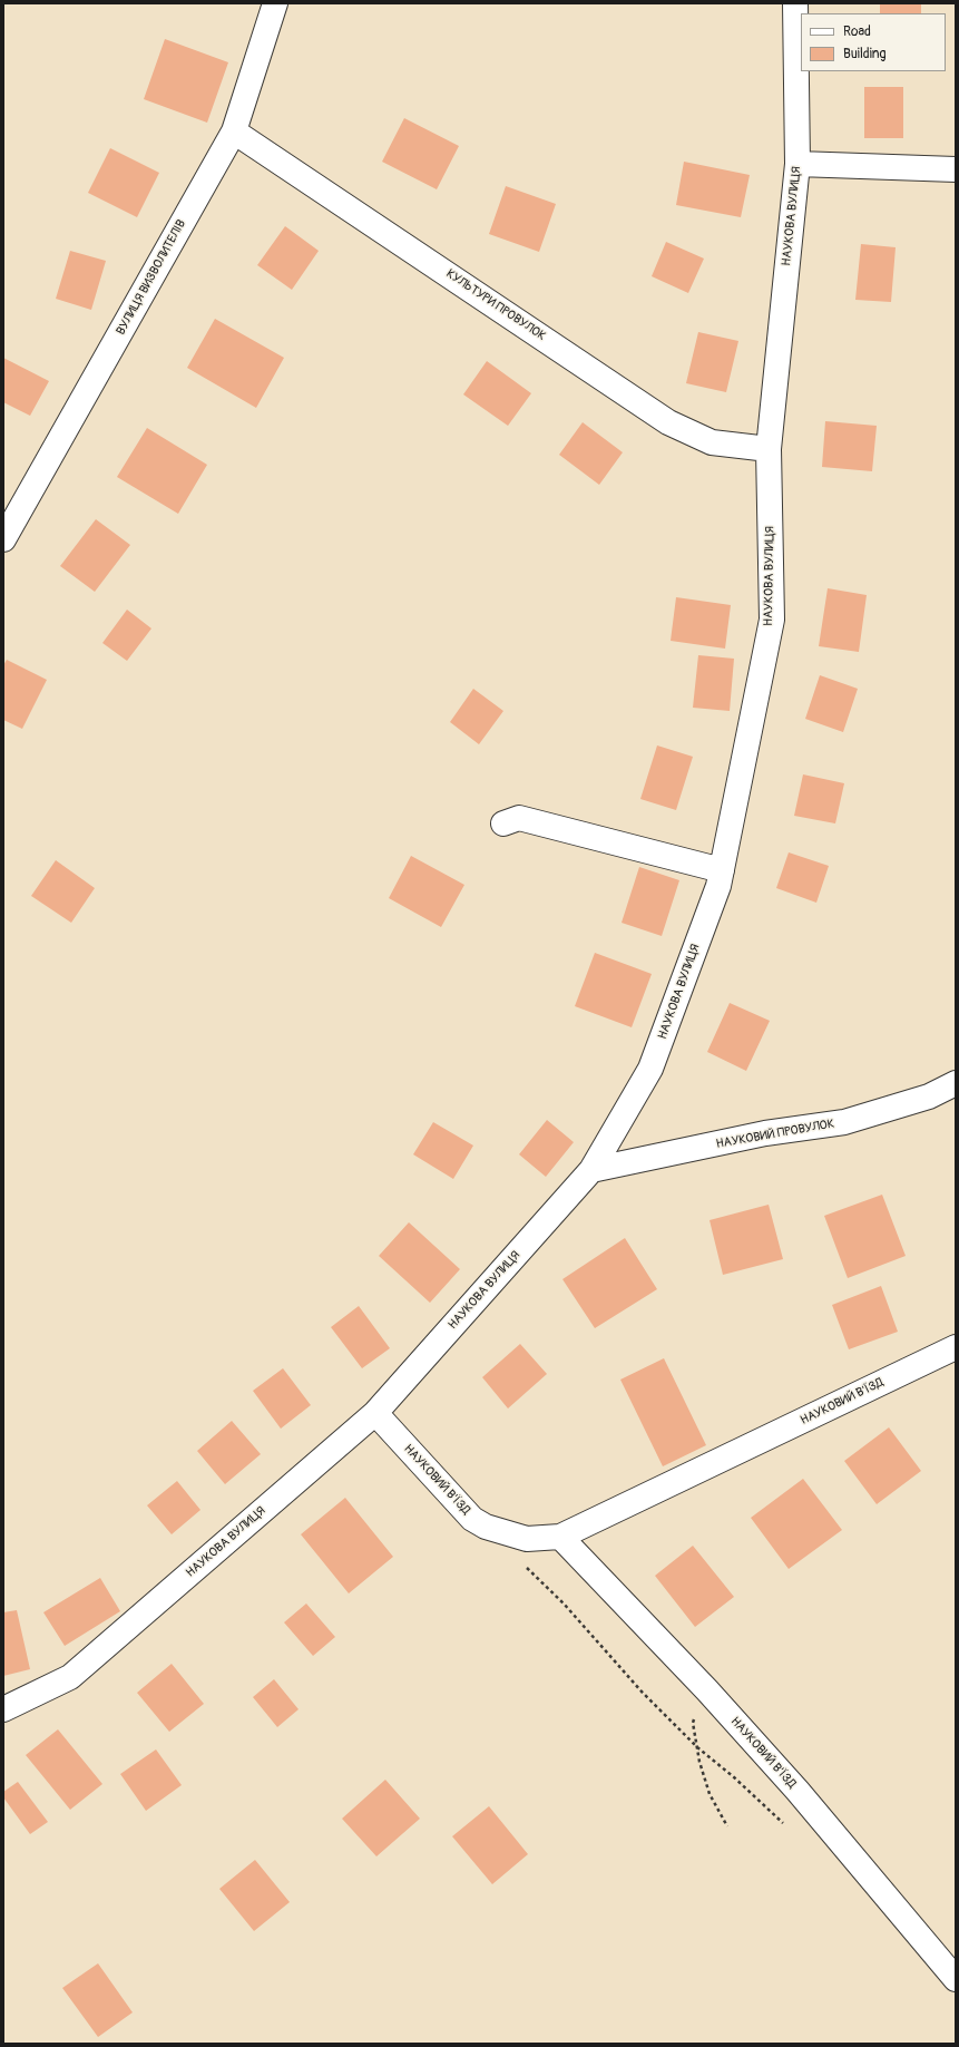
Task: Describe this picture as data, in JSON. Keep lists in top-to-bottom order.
{
  "streets": {
    "street": [
      "НАУКОВА ВУЛИЦЯ",
      "ВУЛИЦЯ ВИЗВОЛИТЕЛІВ",
      "КУЛЬТУРИ ПРОВУЛОК",
      "НАУКОВИЙ ПРОВУЛОК",
      "НАУКОВИЙ В'ЇЗД"
    ]
  },
  "crossings": [
    ["НАУКОВА ВУЛИЦЯ", "КУЛЬТУРИ ПРОВУЛОК"],
    ["НАУКОВА ВУЛИЦЯ", "НАУКОВИЙ ПРОВУЛОК"],
    ["НАУКОВА ВУЛИЦЯ", "НАУКОВИЙ В'ЇЗД"],
    ["ВУЛИЦЯ ВИЗВОЛИТЕЛІВ", "КУЛЬТУРИ ПРОВУЛОК"]
  ],
  "legend": ["Road", "Building"]
}
